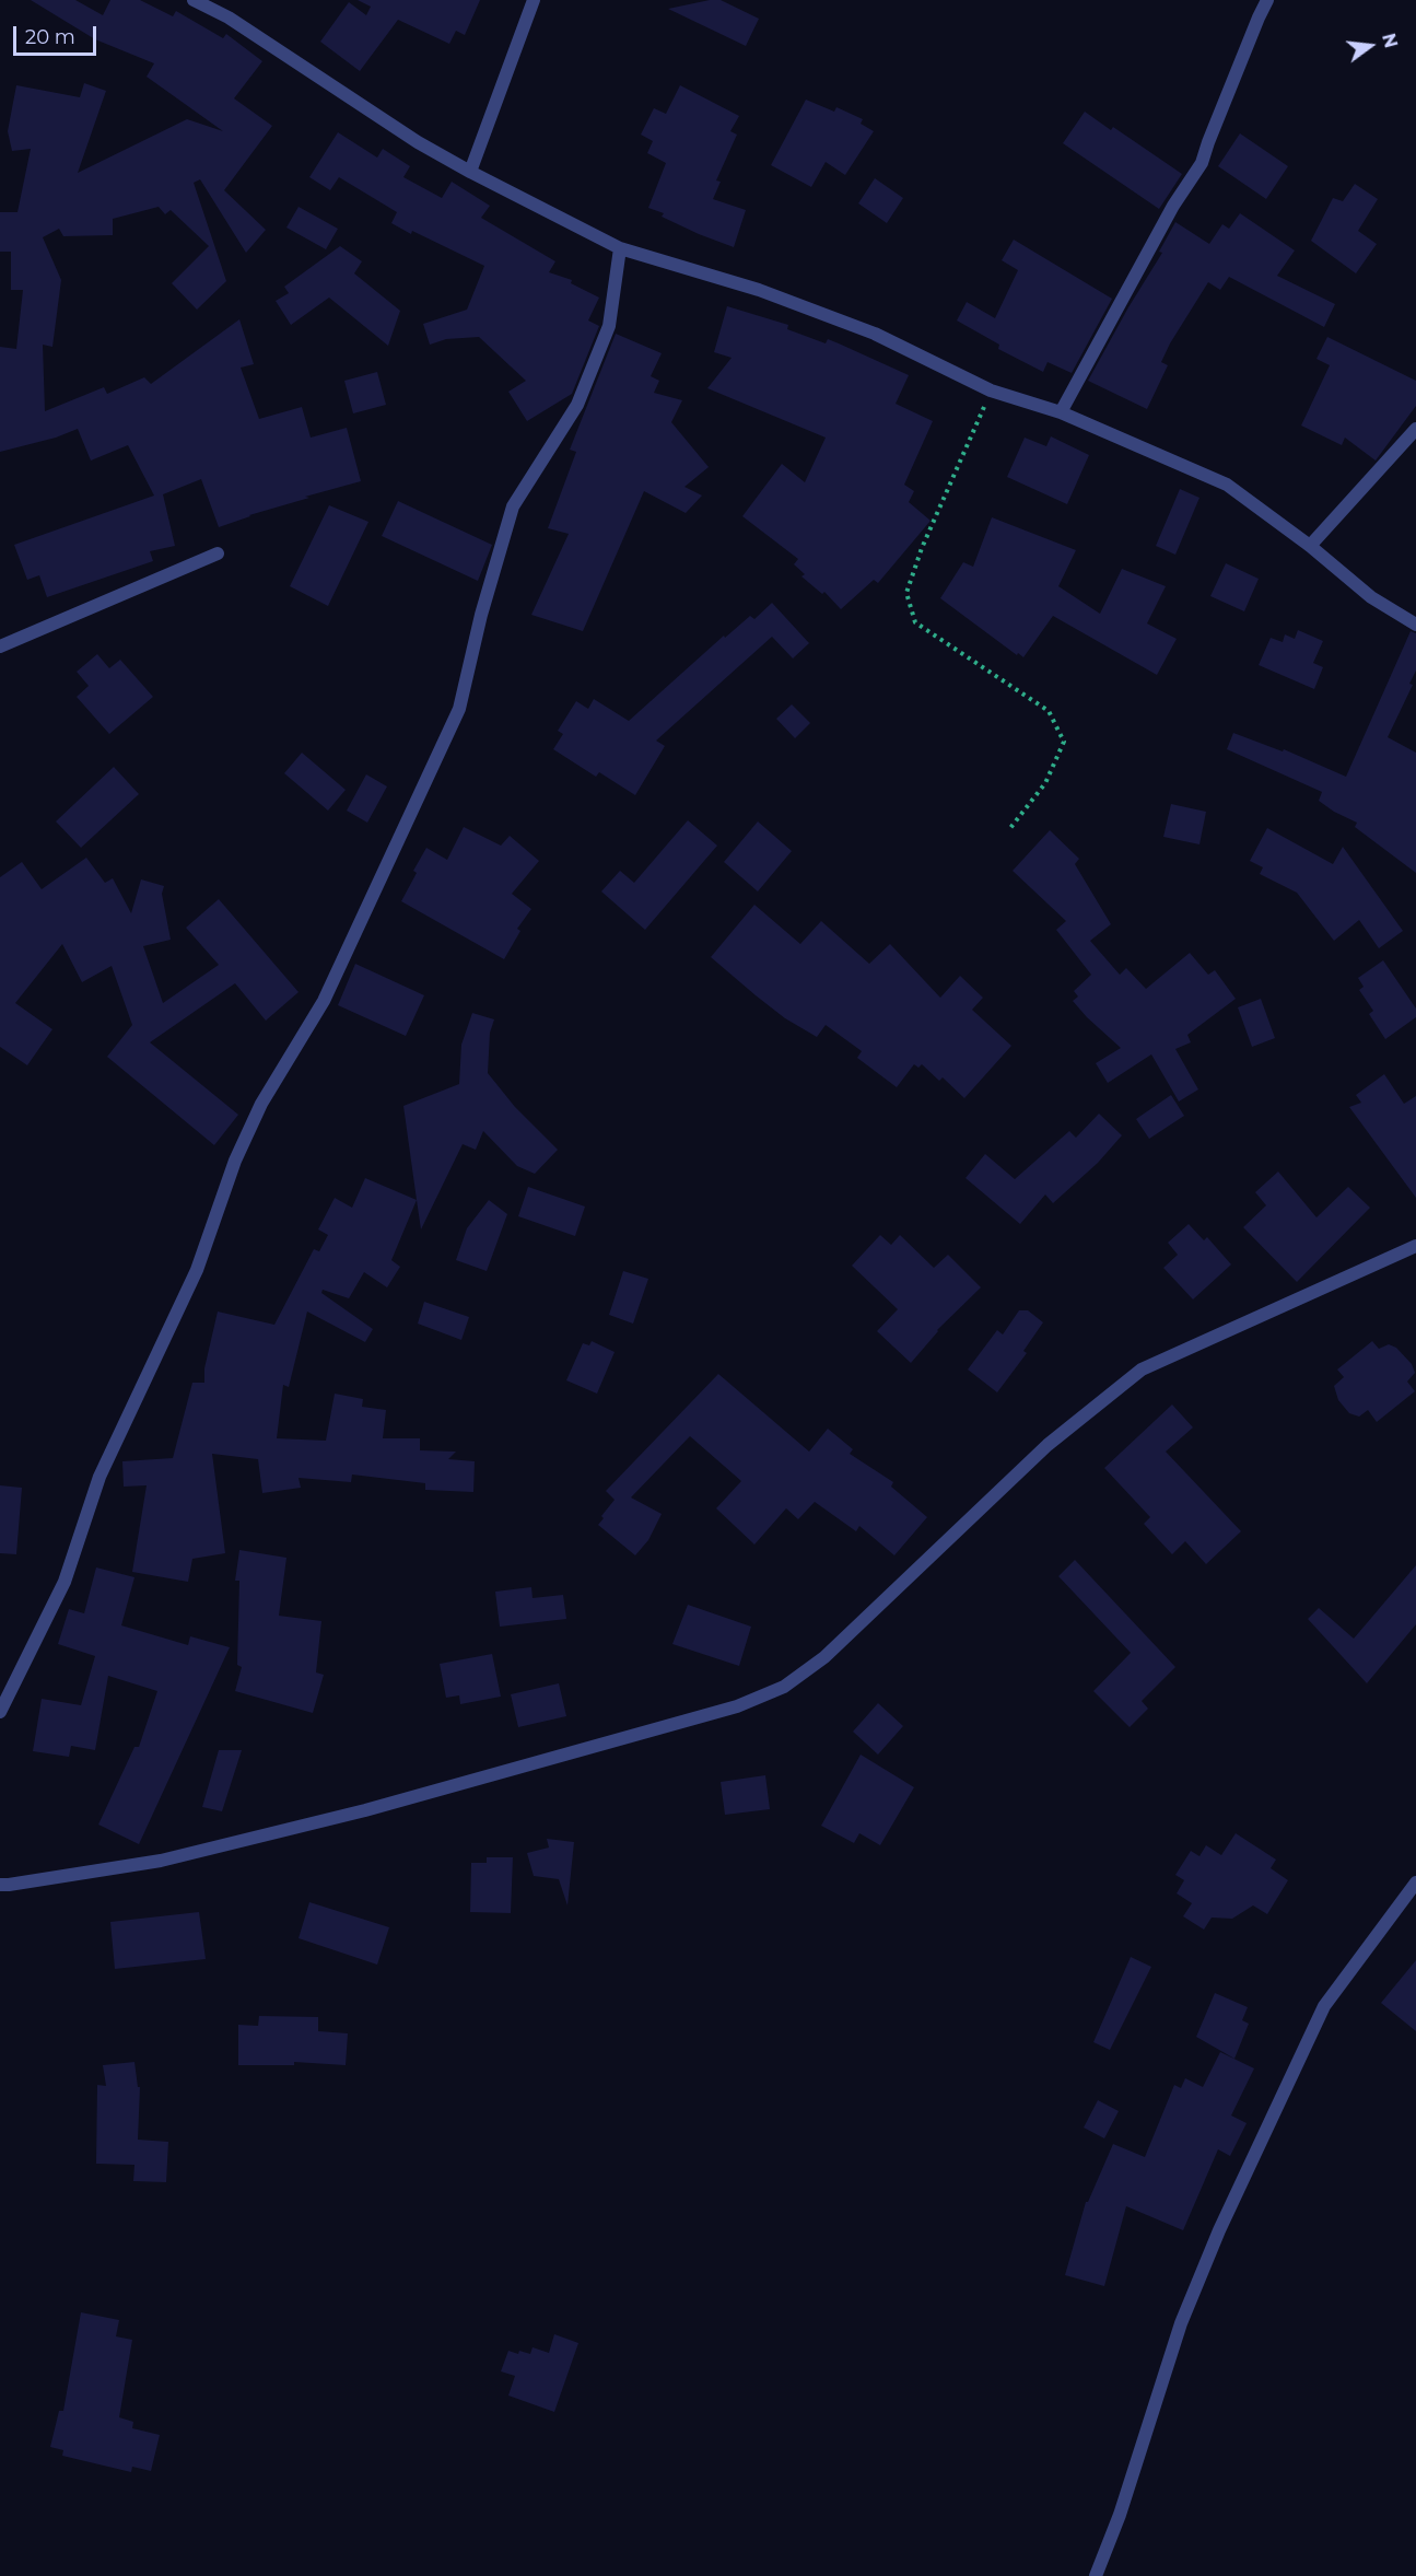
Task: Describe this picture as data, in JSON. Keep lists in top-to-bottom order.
{
  "scale_bar": "20 m",
  "north": "right"
}
